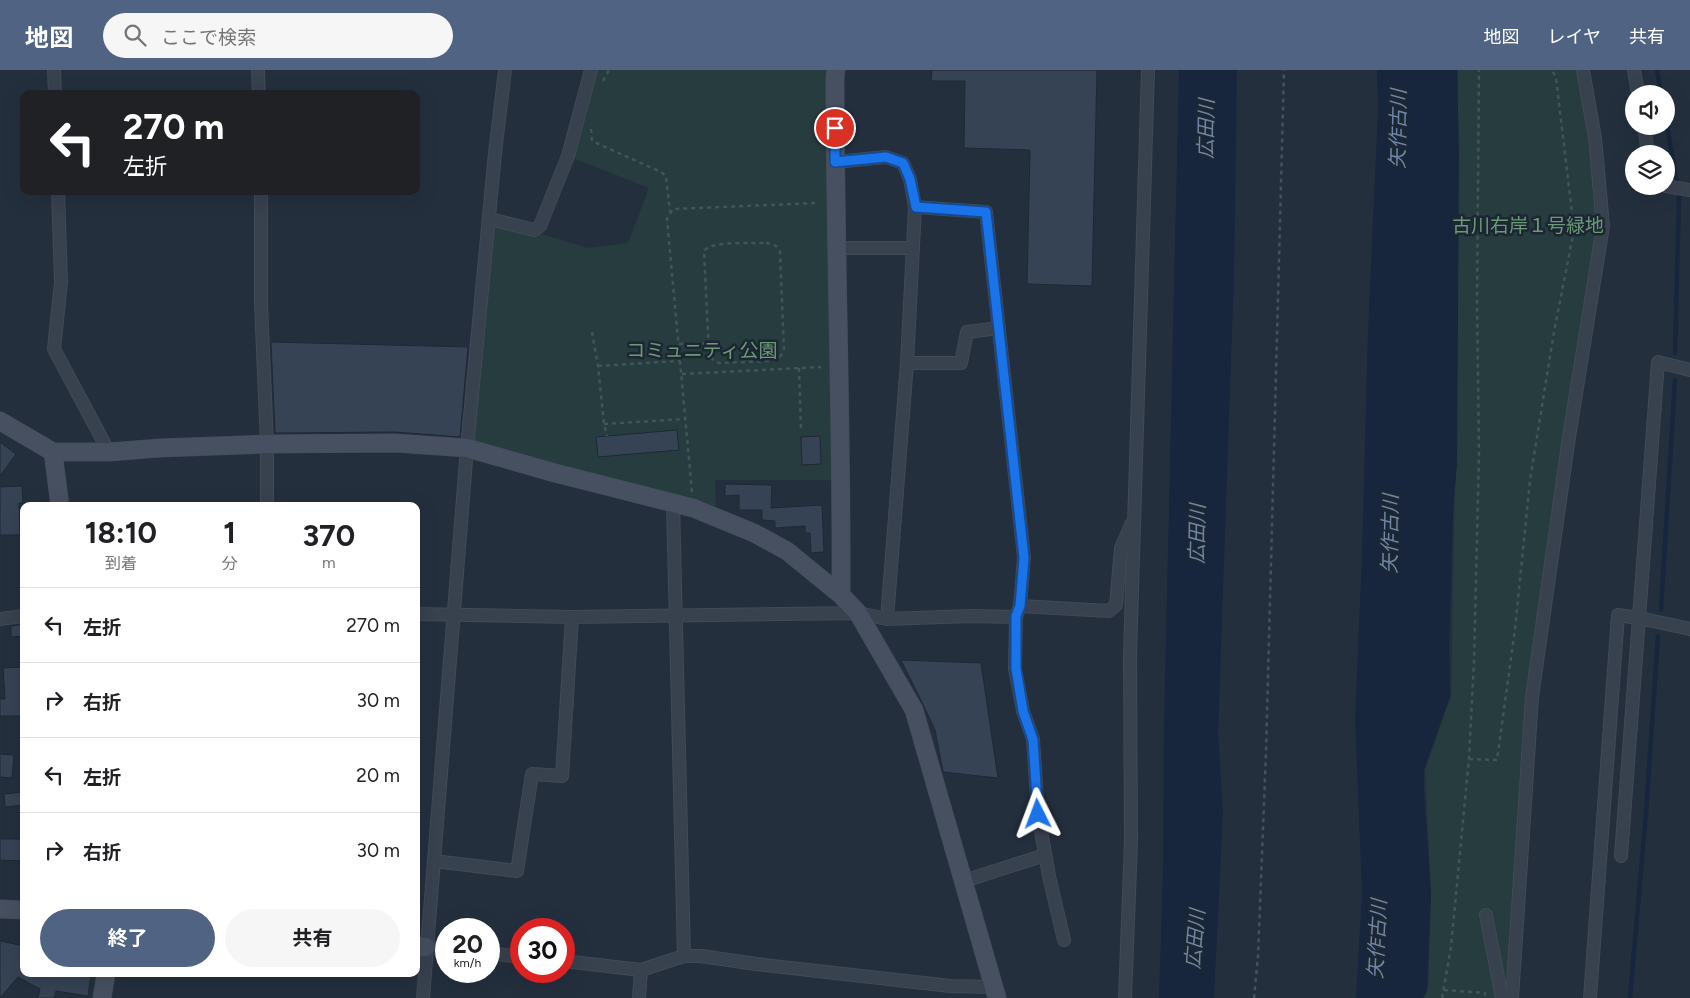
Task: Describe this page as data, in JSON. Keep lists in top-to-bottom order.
{
  "water": ["広田川", "矢作古川"],
  "parks": ["古川右岸１号緑地", "コミュニティ公園"],
  "page": {
    "header": "地図",
    "search": "ここで検索",
    "nav": ["地図", "レイヤ", "共有"],
    "turn": ["270 m", "左折"],
    "eta": [
      "18:10",
      "到着",
      "1",
      "分",
      "370",
      "m"
    ],
    "list": [
      {
        "name": "左折",
        "value": "270 m"
      },
      {
        "name": "右折",
        "value": "30 m"
      },
      {
        "name": "左折",
        "value": "20 m"
      },
      {
        "name": "右折",
        "value": "30 m"
      }
    ],
    "buttons": ["終了", "共有"],
    "speed": "20 km/h",
    "limit": "30"
  }
}
